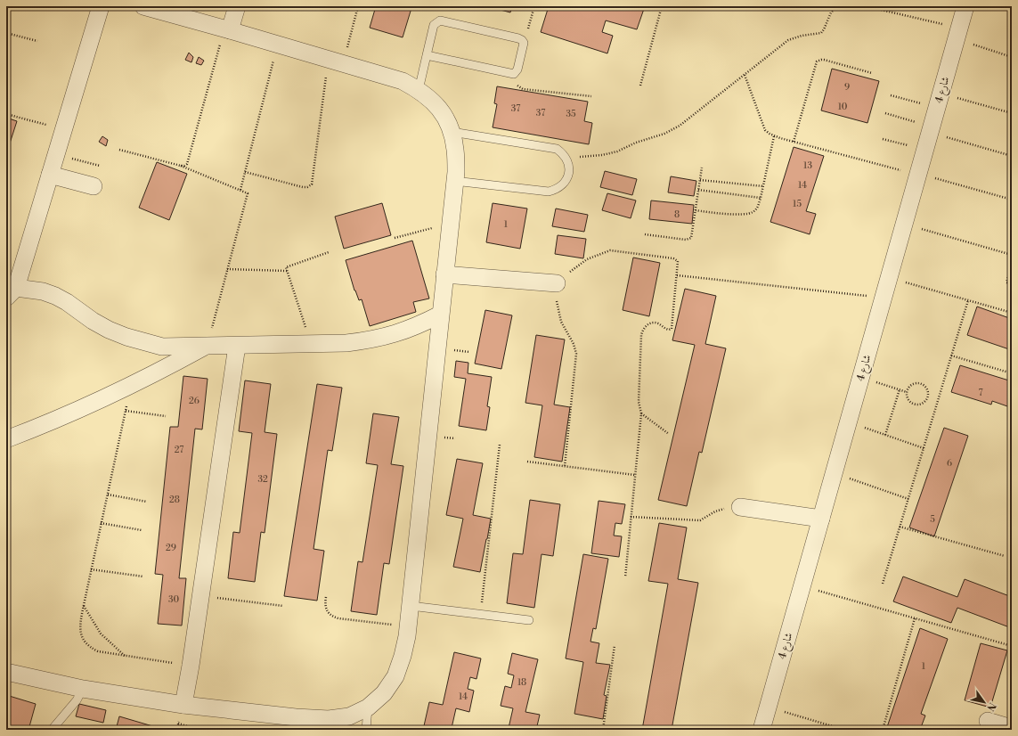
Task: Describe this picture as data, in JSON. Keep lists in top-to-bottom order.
{
  "streets": {
    "street": ["شارع 4"]
  },
  "house_numbers": [
    "9",
    "10",
    "37",
    "37",
    "35",
    "13",
    "14",
    "15",
    "8",
    "1",
    "7",
    "26",
    "27",
    "6",
    "32",
    "28",
    "5",
    "29",
    "30",
    "1",
    "18",
    "14"
  ],
  "north": "bottom right"
}
